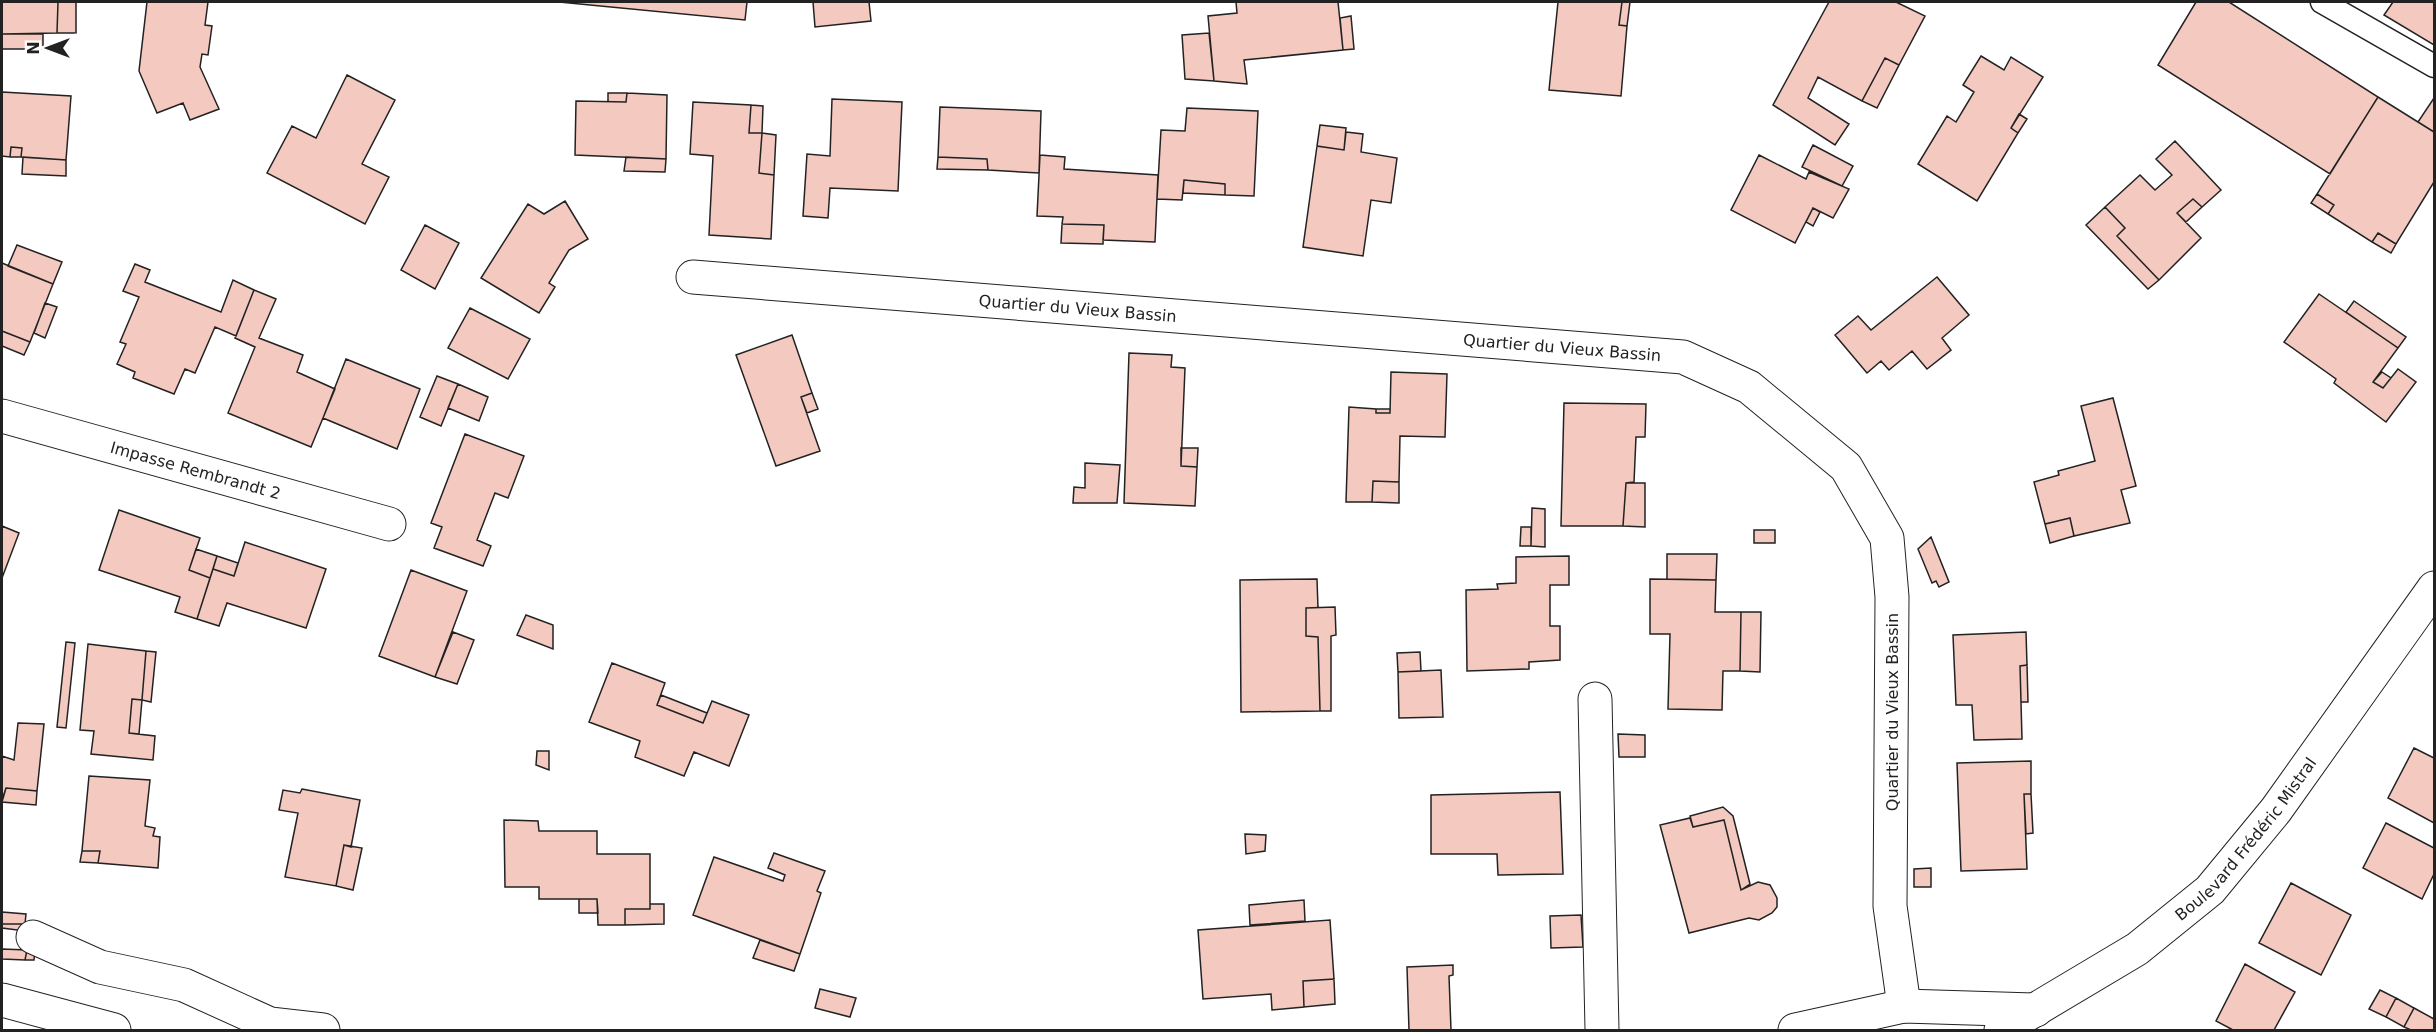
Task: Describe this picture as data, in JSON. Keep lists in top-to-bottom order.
{
  "streets": {
    "street": ["Quartier du Vieux Bassin", "Impasse Rembrandt 2", "Boulevard Frédéric Mistral"]
  },
  "north": "left"
}
